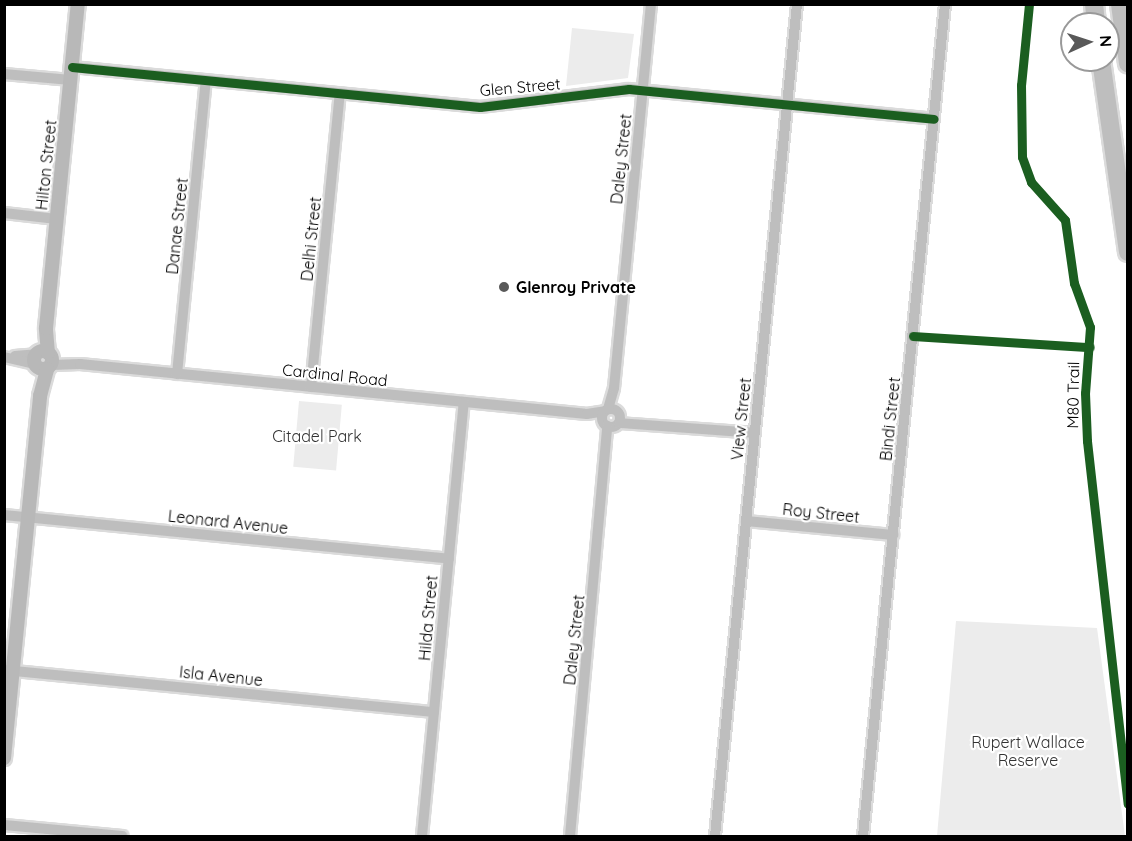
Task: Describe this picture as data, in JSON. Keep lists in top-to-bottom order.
{
  "streets": {
    "street": [
      "Glen Street",
      "Daley Street",
      "Hilton Street",
      "Danae Street",
      "Delhi Street",
      "Cardinal Road",
      "View Street",
      "Bindi Street",
      "Roy Street",
      "Leonard Avenue",
      "Hilda Street",
      "Isla Avenue"
    ],
    "cycle path": ["M80 Trail"]
  },
  "crossings": [
    ["Glen Street", "Daley Street"],
    ["Glen Street", "Hilton Street"],
    ["Glen Street", "Danae Street"],
    ["Glen Street", "Delhi Street"],
    ["Glen Street", "View Street"],
    ["Glen Street", "Bindi Street"],
    ["Daley Street", "Cardinal Road"],
    ["Hilton Street", "Cardinal Road"],
    ["Hilton Street", "Leonard Avenue"],
    ["Hilton Street", "Isla Avenue"],
    ["Danae Street", "Cardinal Road"],
    ["Delhi Street", "Cardinal Road"],
    ["Cardinal Road", "View Street"],
    ["Cardinal Road", "Hilda Street"],
    ["View Street", "Roy Street"],
    ["Bindi Street", "Roy Street"],
    ["Leonard Avenue", "Hilda Street"],
    ["Hilda Street", "Isla Avenue"]
  ],
  "parks": ["Citadel Park", "Rupert Wallace Reserve"],
  "places": ["Glenroy Private"],
  "north": "right"
}
